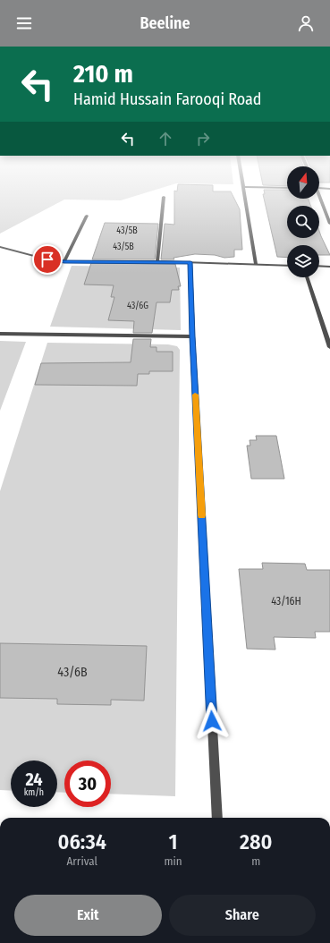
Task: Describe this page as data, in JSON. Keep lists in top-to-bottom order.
{
  "house_numbers": [
    "43/5B",
    "43/5B",
    "43/6G",
    "43/16H",
    "43/6B"
  ],
  "north": "top",
  "page": {
    "header": "Beeline",
    "turn": ["210 m", "Hamid Hussain Farooqi Road"],
    "speed": "24 km/h",
    "limit": "30",
    "eta": [
      "06:34",
      "Arrival",
      "1",
      "min",
      "280",
      "m"
    ],
    "buttons": ["Exit", "Share"]
  }
}
